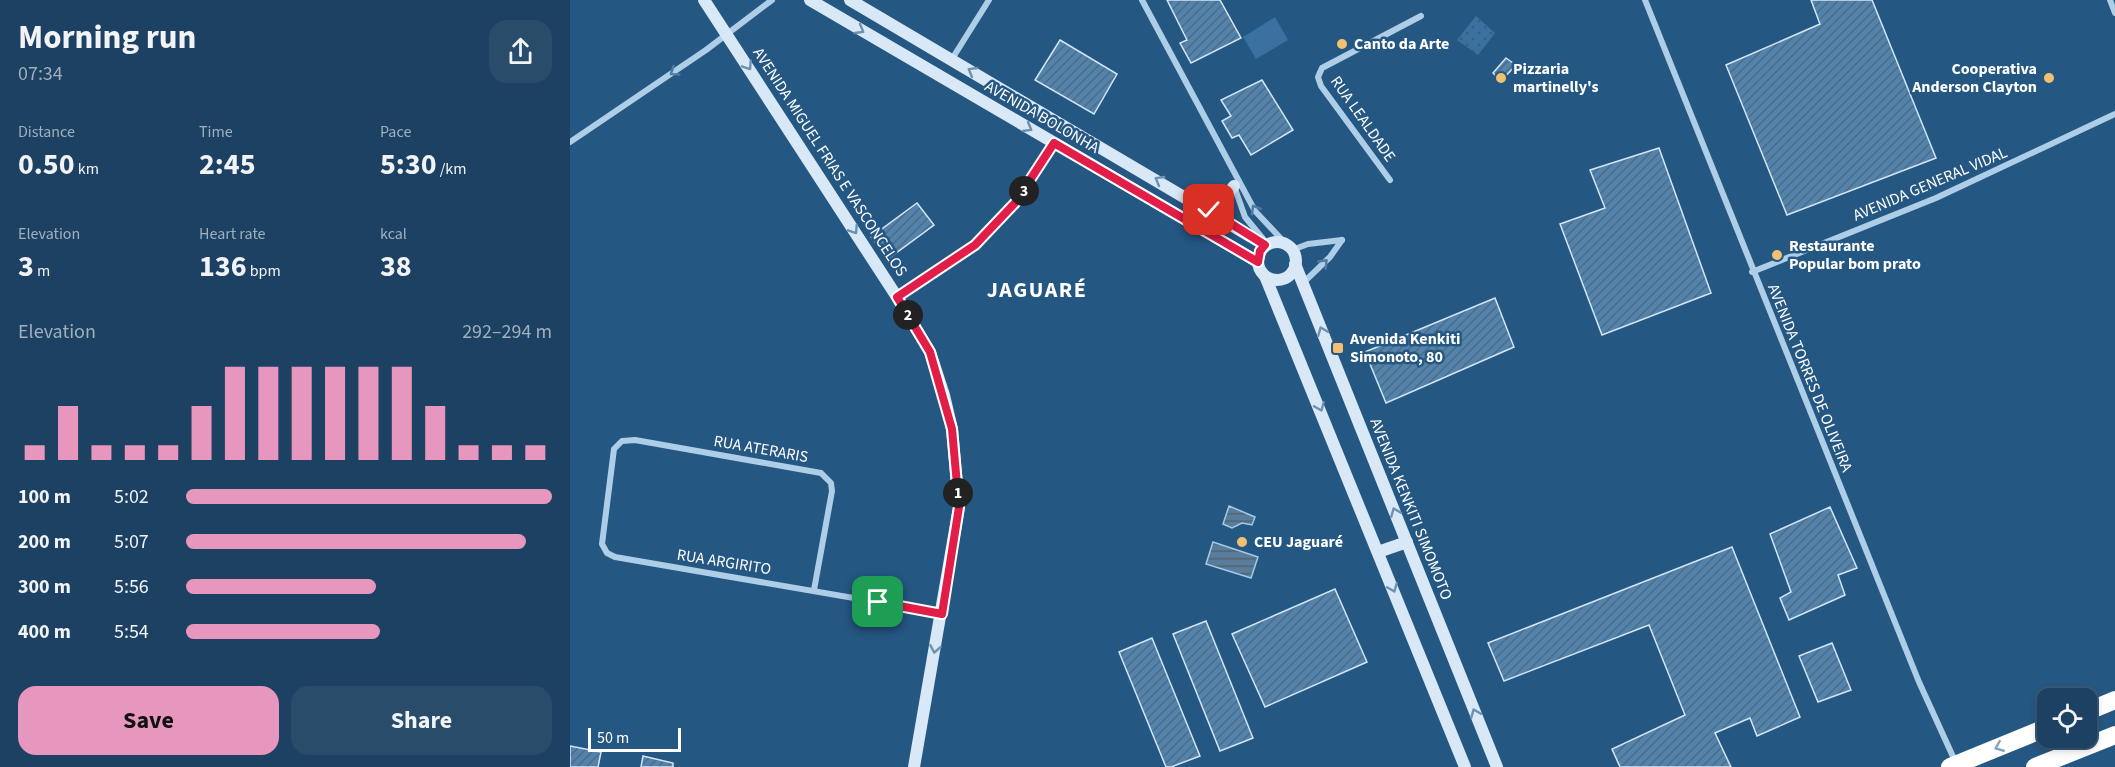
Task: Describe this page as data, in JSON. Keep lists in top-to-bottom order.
{
  "streets": {
    "main road": ["AVENIDA BOLONHA", "AVENIDA MIGUEL FRIAS E VASCONCELOS", "AVENIDA KENKITI SIMOMOTO"],
    "street": [
      "RUA LEALDADE",
      "AVENIDA GENERAL VIDAL",
      "AVENIDA TORRES DE OLIVEIRA",
      "RUA ATERARIS",
      "RUA ARGIRITO"
    ]
  },
  "crossings": [
    ["AVENIDA BOLONHA", "AVENIDA KENKITI SIMOMOTO"],
    ["AVENIDA MIGUEL FRIAS E VASCONCELOS", "RUA ARGIRITO"],
    ["AVENIDA GENERAL VIDAL", "AVENIDA TORRES DE OLIVEIRA"],
    ["RUA ATERARIS", "RUA ARGIRITO"]
  ],
  "one_way": ["AVENIDA MIGUEL FRIAS E VASCONCELOS"],
  "districts": ["JAGUARÉ"],
  "places": {
    "other": [
      "Canto da Arte",
      "Pizzaria martinelly's",
      "Cooperativa Anderson Clayton",
      "Restaurante Popular bom prato",
      "CEU Jaguaré"
    ],
    "transit": ["Avenida Kenkiti Simonoto, 80"]
  },
  "scale_bar": "50 m",
  "page": {
    "heading": ["Morning run", "07:34"],
    "stats": [
      ["Distance", "0.50 km"],
      ["Time", "2:45"],
      ["Pace", "5:30 /km"],
      ["Elevation", "3 m"],
      ["Heart rate", "136 bpm"],
      ["kcal", "38"]
    ],
    "pins": ["3", "2", "1"],
    "chart": ["Elevation", "292–294 m"],
    "list": [
      {
        "name": "100 m",
        "note": "5:02"
      },
      {
        "name": "200 m",
        "note": "5:07"
      },
      {
        "name": "300 m",
        "note": "5:56"
      },
      {
        "name": "400 m",
        "note": "5:54"
      }
    ],
    "buttons": ["Save", "Share"],
    "scale": "50 m"
  }
}
